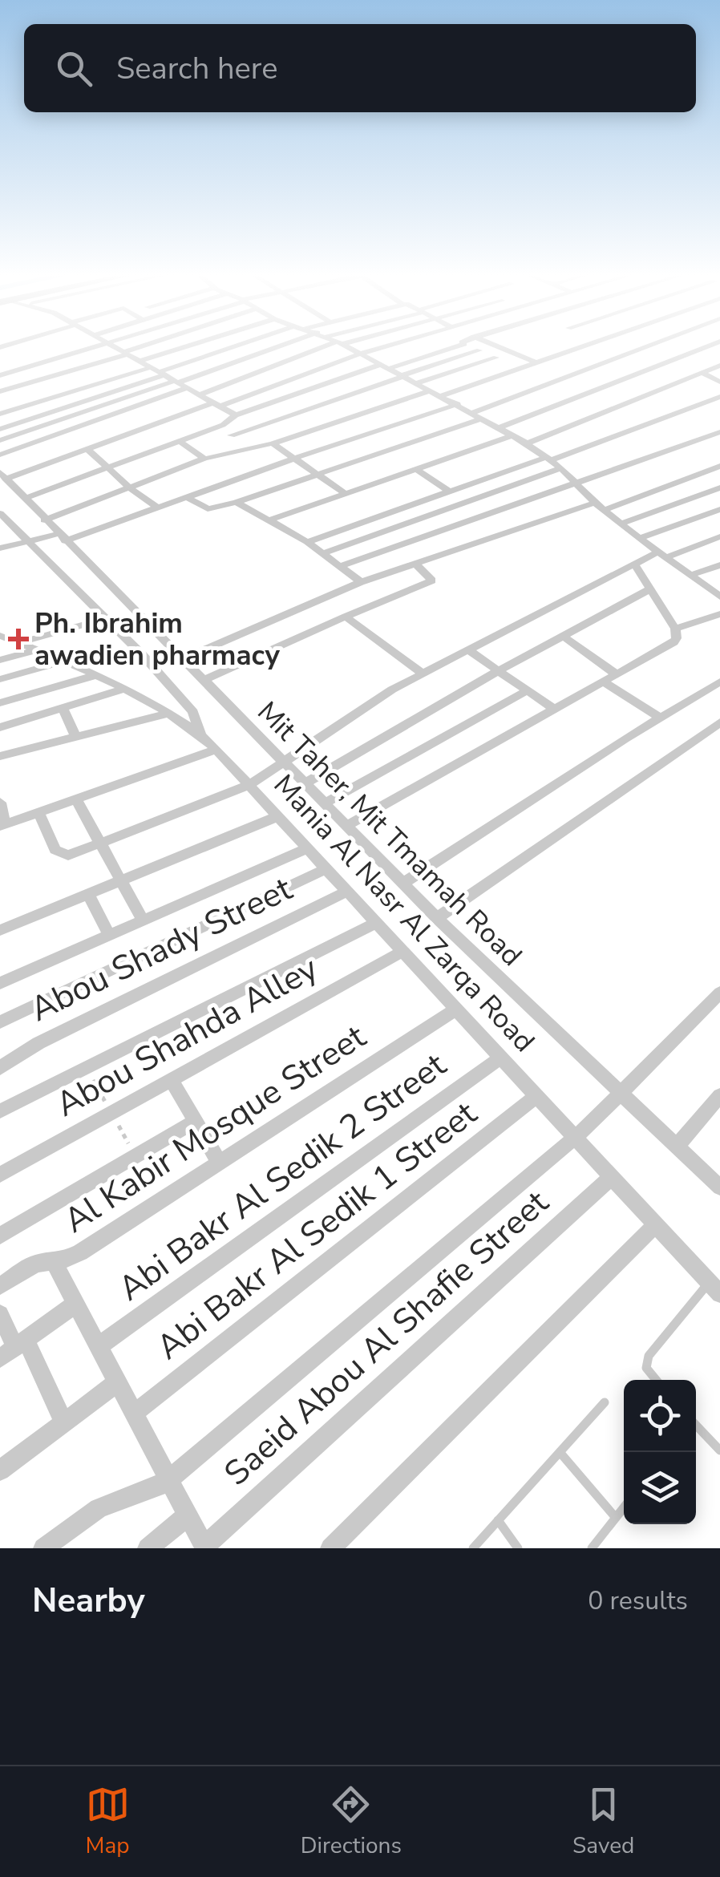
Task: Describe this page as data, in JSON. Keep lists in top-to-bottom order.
{
  "streets": {
    "street": [
      "Mit Taher, Mit Tmamah Road",
      "Mania Al Nasr Al Zarqa Road",
      "Abou Shady Street",
      "Abou Shahda Alley",
      "Al Kabir Mosque Street",
      "Abi Bakr Al Sedik 2 Street",
      "Abi Bakr Al Sedik 1 Street",
      "Saeid Abou Al Shafie Street"
    ]
  },
  "crossings": [
    ["Mania Al Nasr Al Zarqa Road", "Abou Shady Street"],
    ["Mania Al Nasr Al Zarqa Road", "Abou Shahda Alley"],
    ["Mania Al Nasr Al Zarqa Road", "Al Kabir Mosque Street"],
    ["Mania Al Nasr Al Zarqa Road", "Abi Bakr Al Sedik 2 Street"],
    ["Mania Al Nasr Al Zarqa Road", "Abi Bakr Al Sedik 1 Street"],
    ["Mania Al Nasr Al Zarqa Road", "Saeid Abou Al Shafie Street"]
  ],
  "places": {
    "health": ["Ph. Ibrahim awadien pharmacy"]
  },
  "page": {
    "search": "Search here",
    "heading": ["Nearby", "0 results"],
    "nav": ["Map", "Directions", "Saved"]
  }
}
